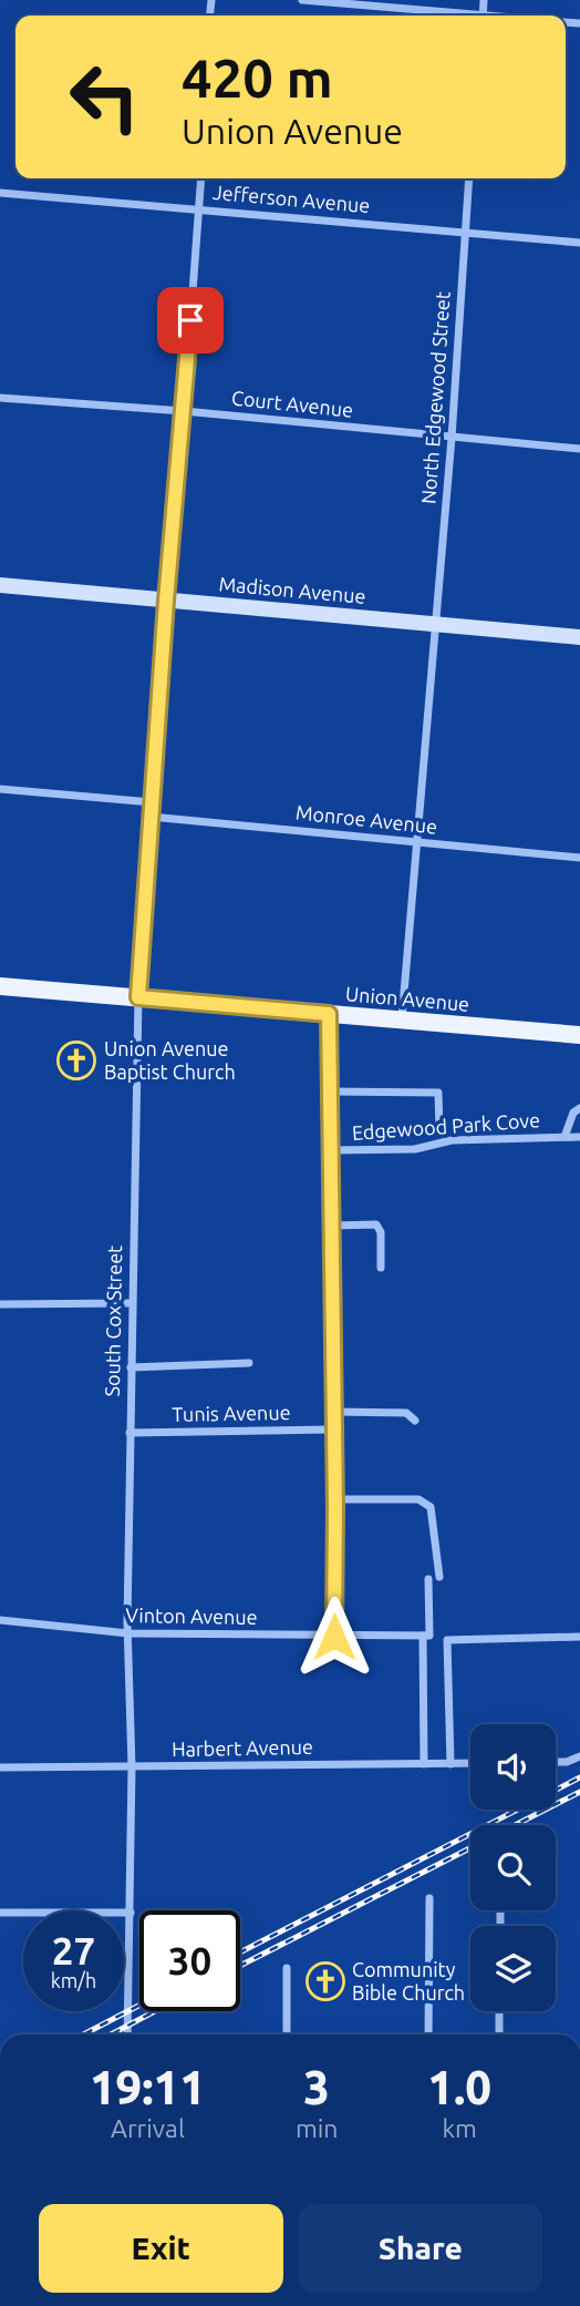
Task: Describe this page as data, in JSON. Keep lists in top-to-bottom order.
{
  "streets": {
    "main road": ["Union Avenue"],
    "street": [
      "Jefferson Avenue",
      "North Edgewood Street",
      "Court Avenue",
      "Madison Avenue",
      "Monroe Avenue",
      "Edgewood Park Cove",
      "South Cox Street",
      "Tunis Avenue",
      "Vinton Avenue",
      "Harbert Avenue"
    ]
  },
  "crossings": [
    ["Jefferson Avenue", "North Edgewood Street"],
    ["Jefferson Avenue", "South Cox Street"],
    ["North Edgewood Street", "Court Avenue"],
    ["North Edgewood Street", "Madison Avenue"],
    ["North Edgewood Street", "Monroe Avenue"],
    ["North Edgewood Street", "Union Avenue"],
    ["Court Avenue", "South Cox Street"],
    ["Madison Avenue", "South Cox Street"],
    ["Monroe Avenue", "South Cox Street"],
    ["Union Avenue", "South Cox Street"],
    ["South Cox Street", "Tunis Avenue"],
    ["South Cox Street", "Vinton Avenue"],
    ["South Cox Street", "Harbert Avenue"]
  ],
  "places": {
    "church": ["Union Avenue Baptist Church", "Community Bible Church"]
  },
  "page": {
    "turn": ["420 m", "Union Avenue"],
    "speed": "27 km/h",
    "limit": "30",
    "eta": [
      "19:11",
      "Arrival",
      "3",
      "min",
      "1.0",
      "km"
    ],
    "buttons": ["Exit", "Share"]
  }
}
